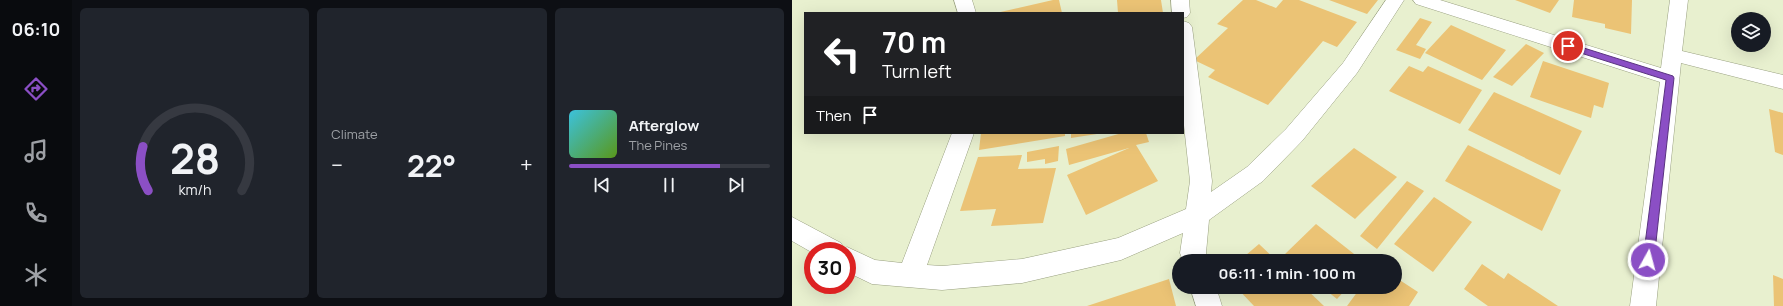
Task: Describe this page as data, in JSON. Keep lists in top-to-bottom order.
{
  "page": {
    "tabs": "06:10",
    "tile": "Climate",
    "turn": ["70 m", "Turn left"],
    "then": "Then",
    "song": ["Afterglow", "The Pines"],
    "heat": ["−", "22°", "+"],
    "limit": "30",
    "trip": "06:11 · 1 min · 100 m",
    "gauge": ["28", "km/h"]
  }
}
